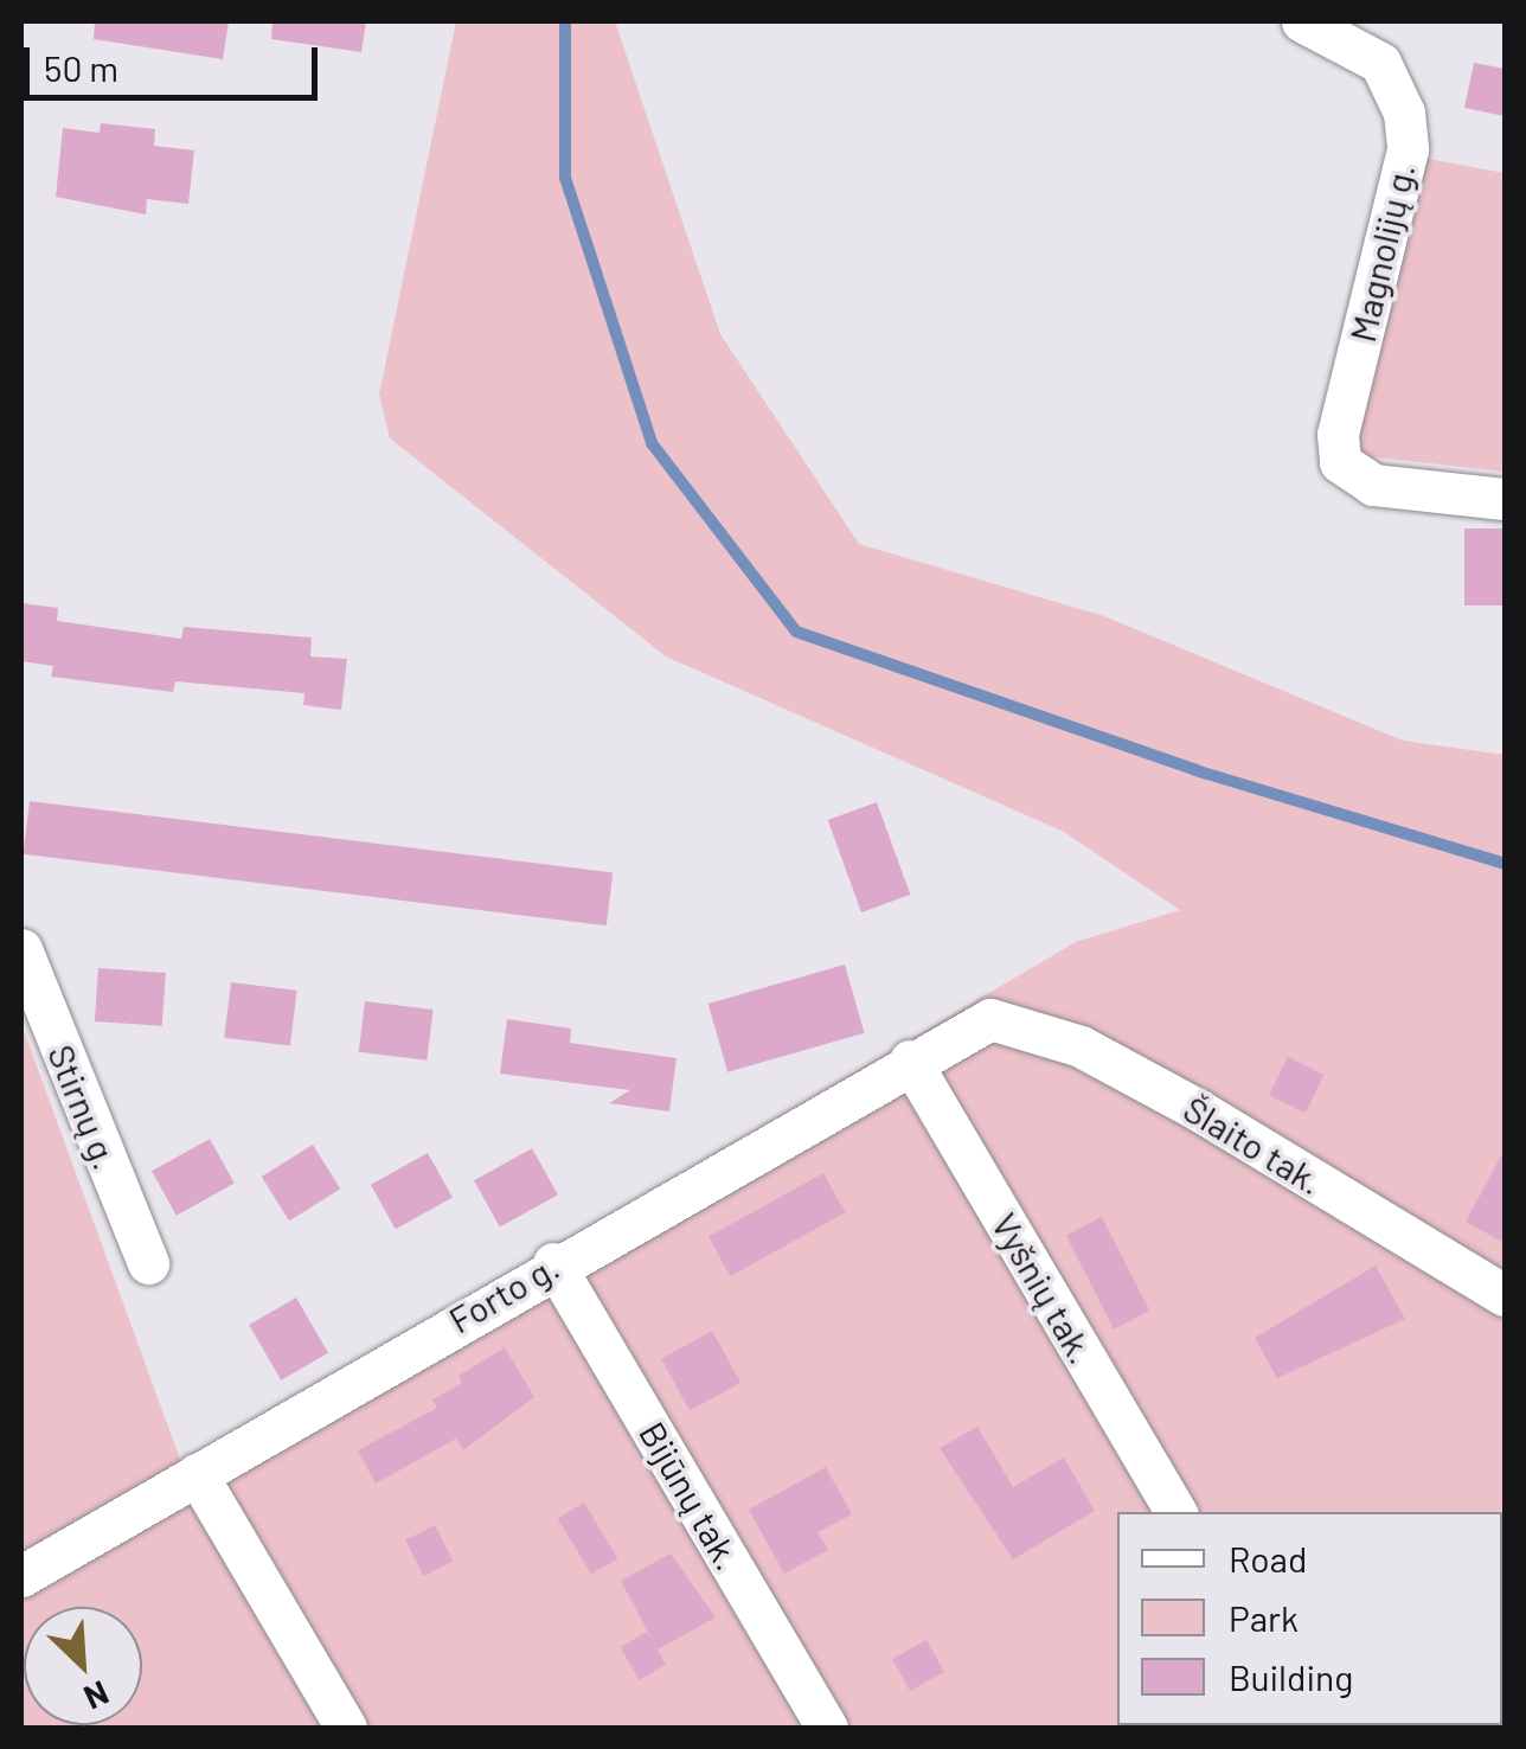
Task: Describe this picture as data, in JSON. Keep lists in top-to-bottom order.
{
  "streets": {
    "street": [
      "Magnolijų g.",
      "Stirnų g.",
      "Šlaito tak.",
      "Vyšnių tak.",
      "Forto g.",
      "Bijūnų tak."
    ]
  },
  "crossings": [
    ["Šlaito tak.", "Forto g."],
    ["Vyšnių tak.", "Forto g."],
    ["Forto g.", "Bijūnų tak."]
  ],
  "legend": ["Road", "Park", "Building"],
  "scale_bar": "50 m",
  "north": "bottom right"
}
